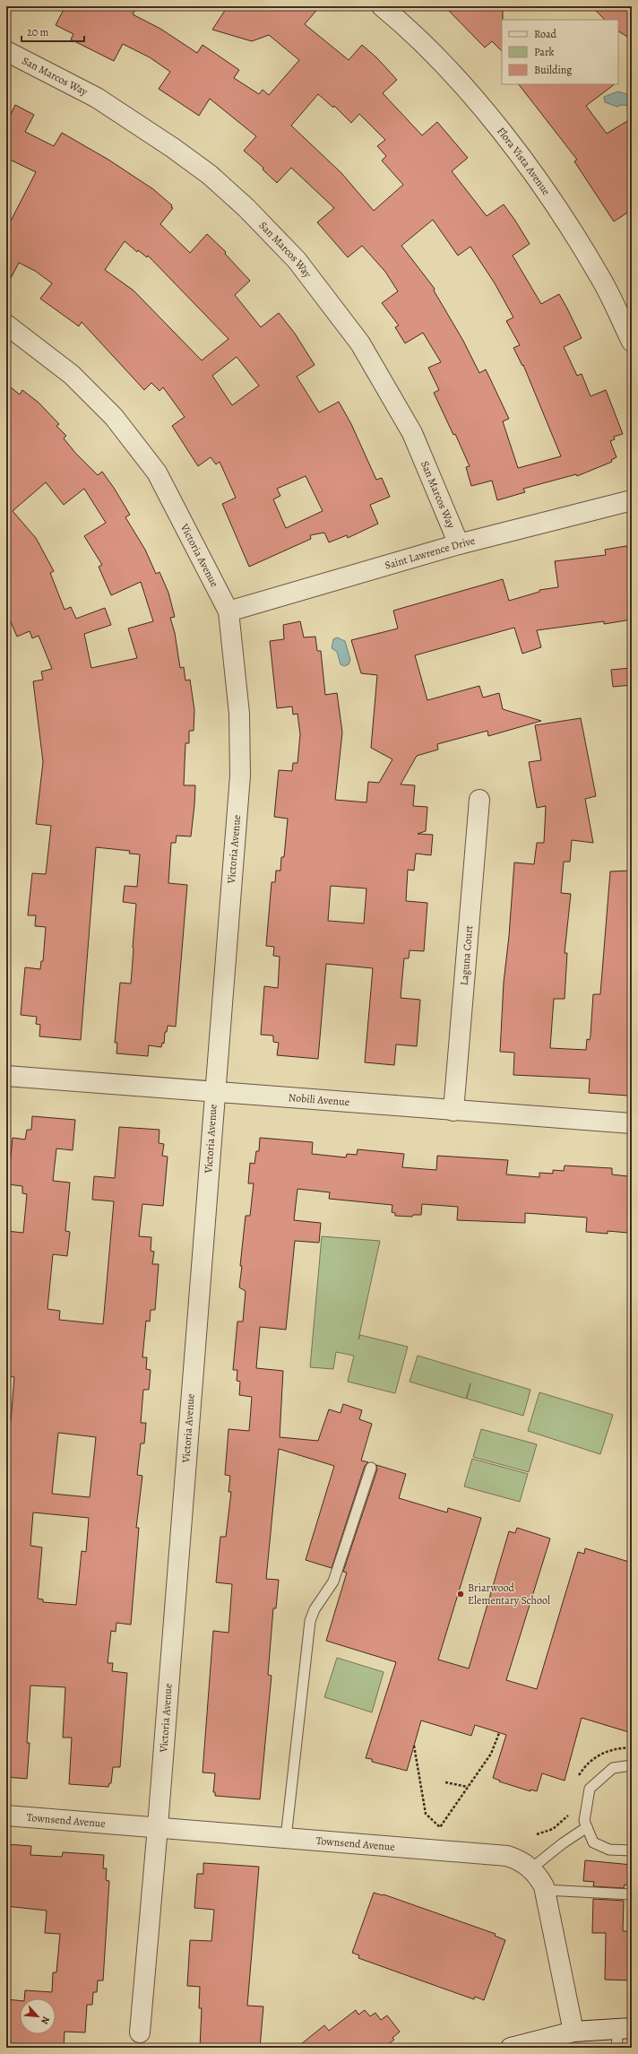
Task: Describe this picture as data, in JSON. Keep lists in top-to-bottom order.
{
  "streets": {
    "street": [
      "San Marcos Way",
      "Flora Vista Avenue",
      "Saint Lawrence Drive",
      "Victoria Avenue",
      "Laguna Court",
      "Nobili Avenue",
      "Townsend Avenue"
    ]
  },
  "crossings": [
    ["San Marcos Way", "Saint Lawrence Drive"],
    ["Saint Lawrence Drive", "Victoria Avenue"],
    ["Victoria Avenue", "Nobili Avenue"],
    ["Victoria Avenue", "Townsend Avenue"],
    ["Laguna Court", "Nobili Avenue"]
  ],
  "places": ["Briarwood Elementary School"],
  "legend": ["Road", "Park", "Building"],
  "scale_bar": "20 m",
  "north": "bottom right"
}
